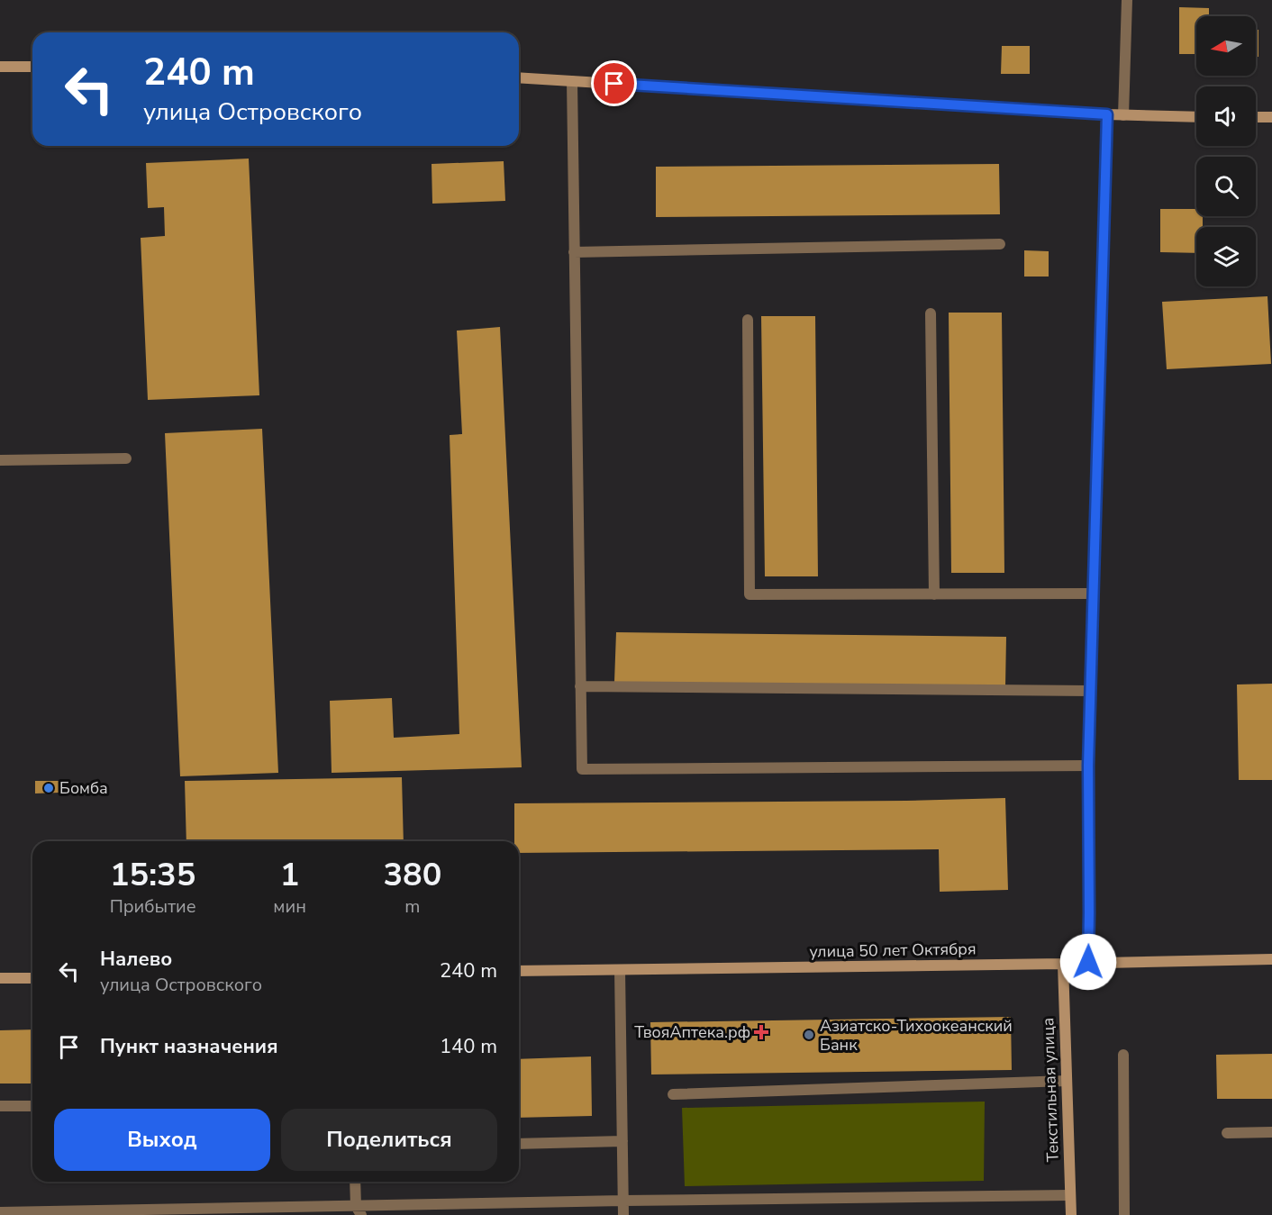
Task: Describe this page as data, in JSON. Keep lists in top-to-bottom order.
{
  "streets": {
    "street": ["улица 50 лет Октября", "Текстильная улица"]
  },
  "crossings": [
    ["улица 50 лет Октября", "Текстильная улица"]
  ],
  "places": {
    "other": ["Бомба", "Азиатско-Тихоокеанский Банк"],
    "health": ["ТвояАптека.рф"]
  },
  "north": "left",
  "page": {
    "turn": ["240 m", "улица Островского"],
    "eta": [
      "15:35",
      "Прибытие",
      "1",
      "мин",
      "380",
      "m"
    ],
    "list": [
      {
        "name": "Налево",
        "note": "улица Островского",
        "value": "240 m"
      },
      {
        "name": "Пункт назначения",
        "value": "140 m"
      }
    ],
    "buttons": ["Выход", "Поделиться"]
  }
}
